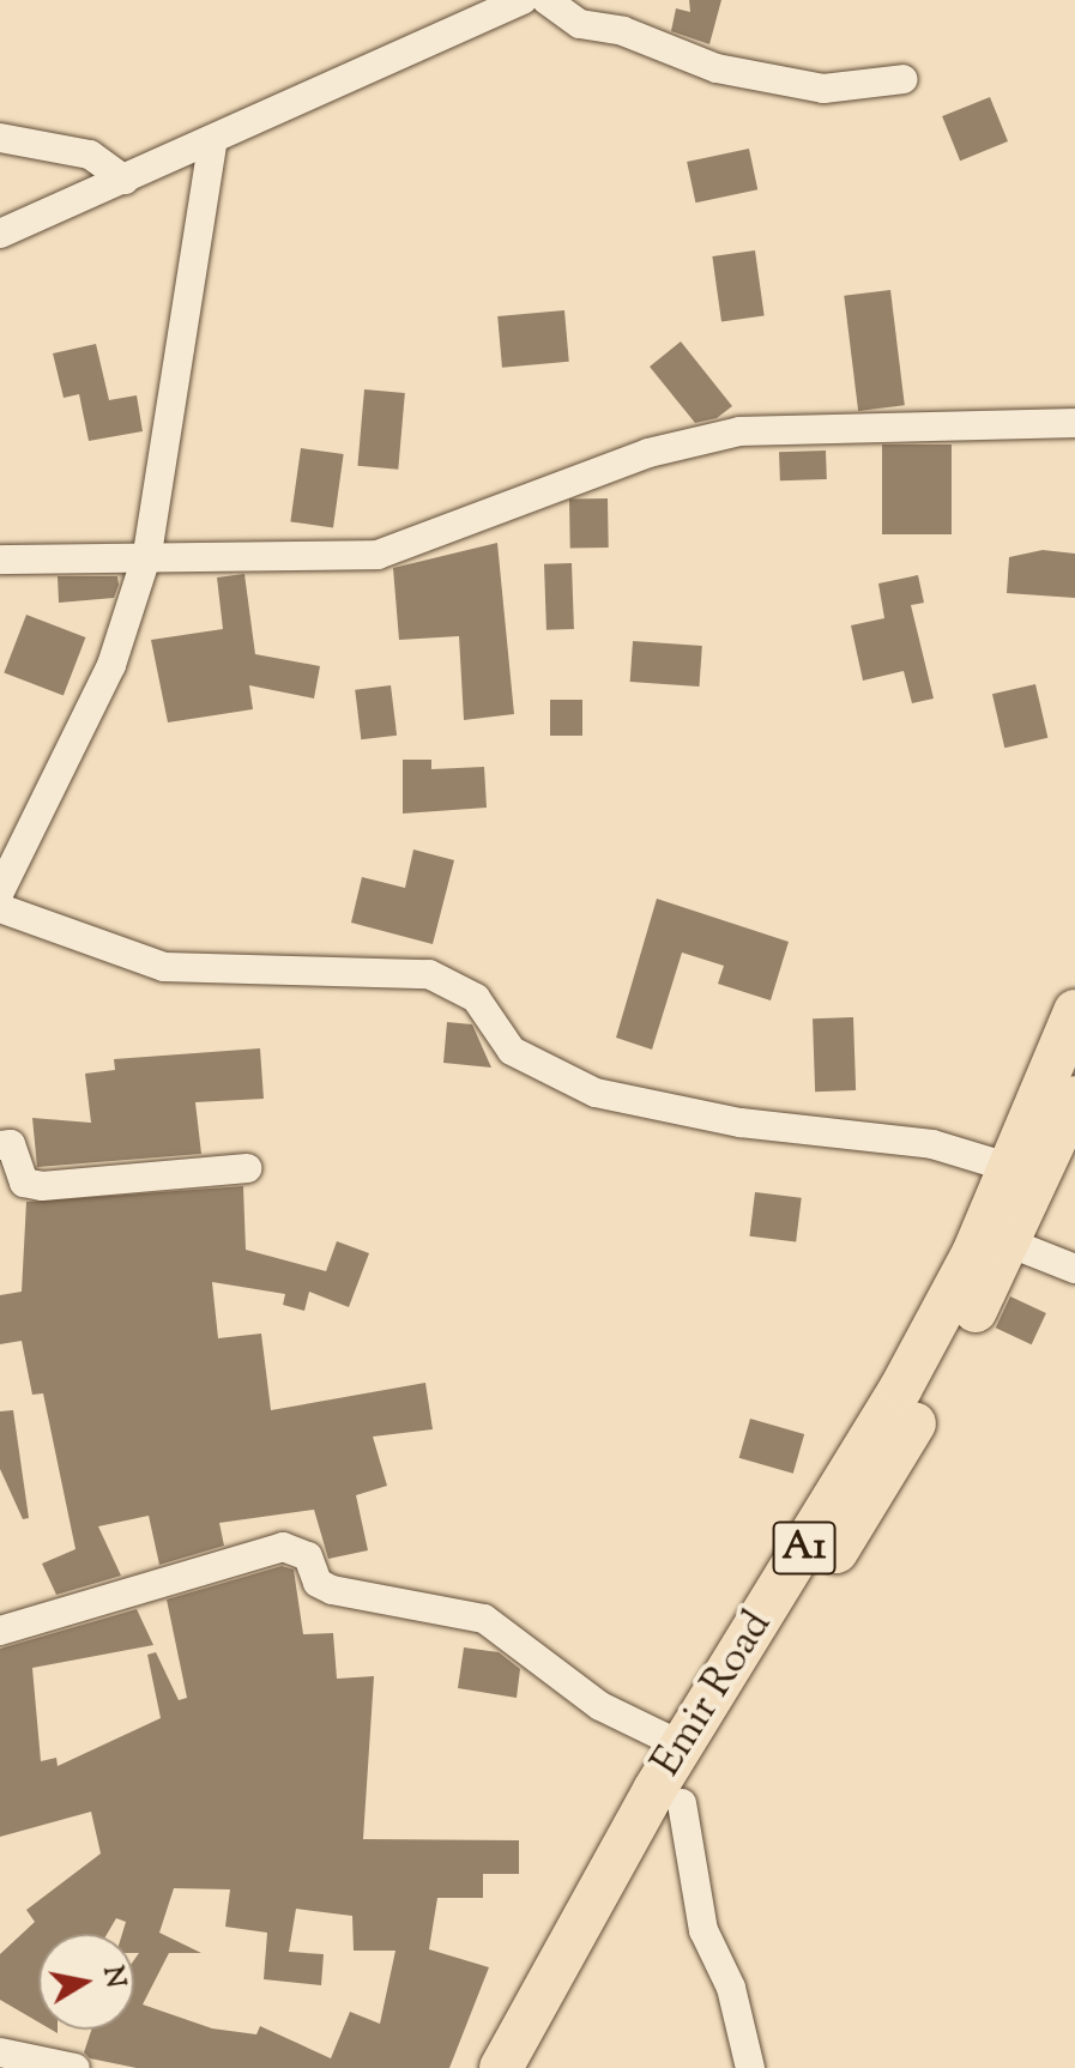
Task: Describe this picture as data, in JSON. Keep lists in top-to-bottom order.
{
  "streets": {
    "highway": ["A1", "Emir Road"]
  },
  "north": "right"
}
